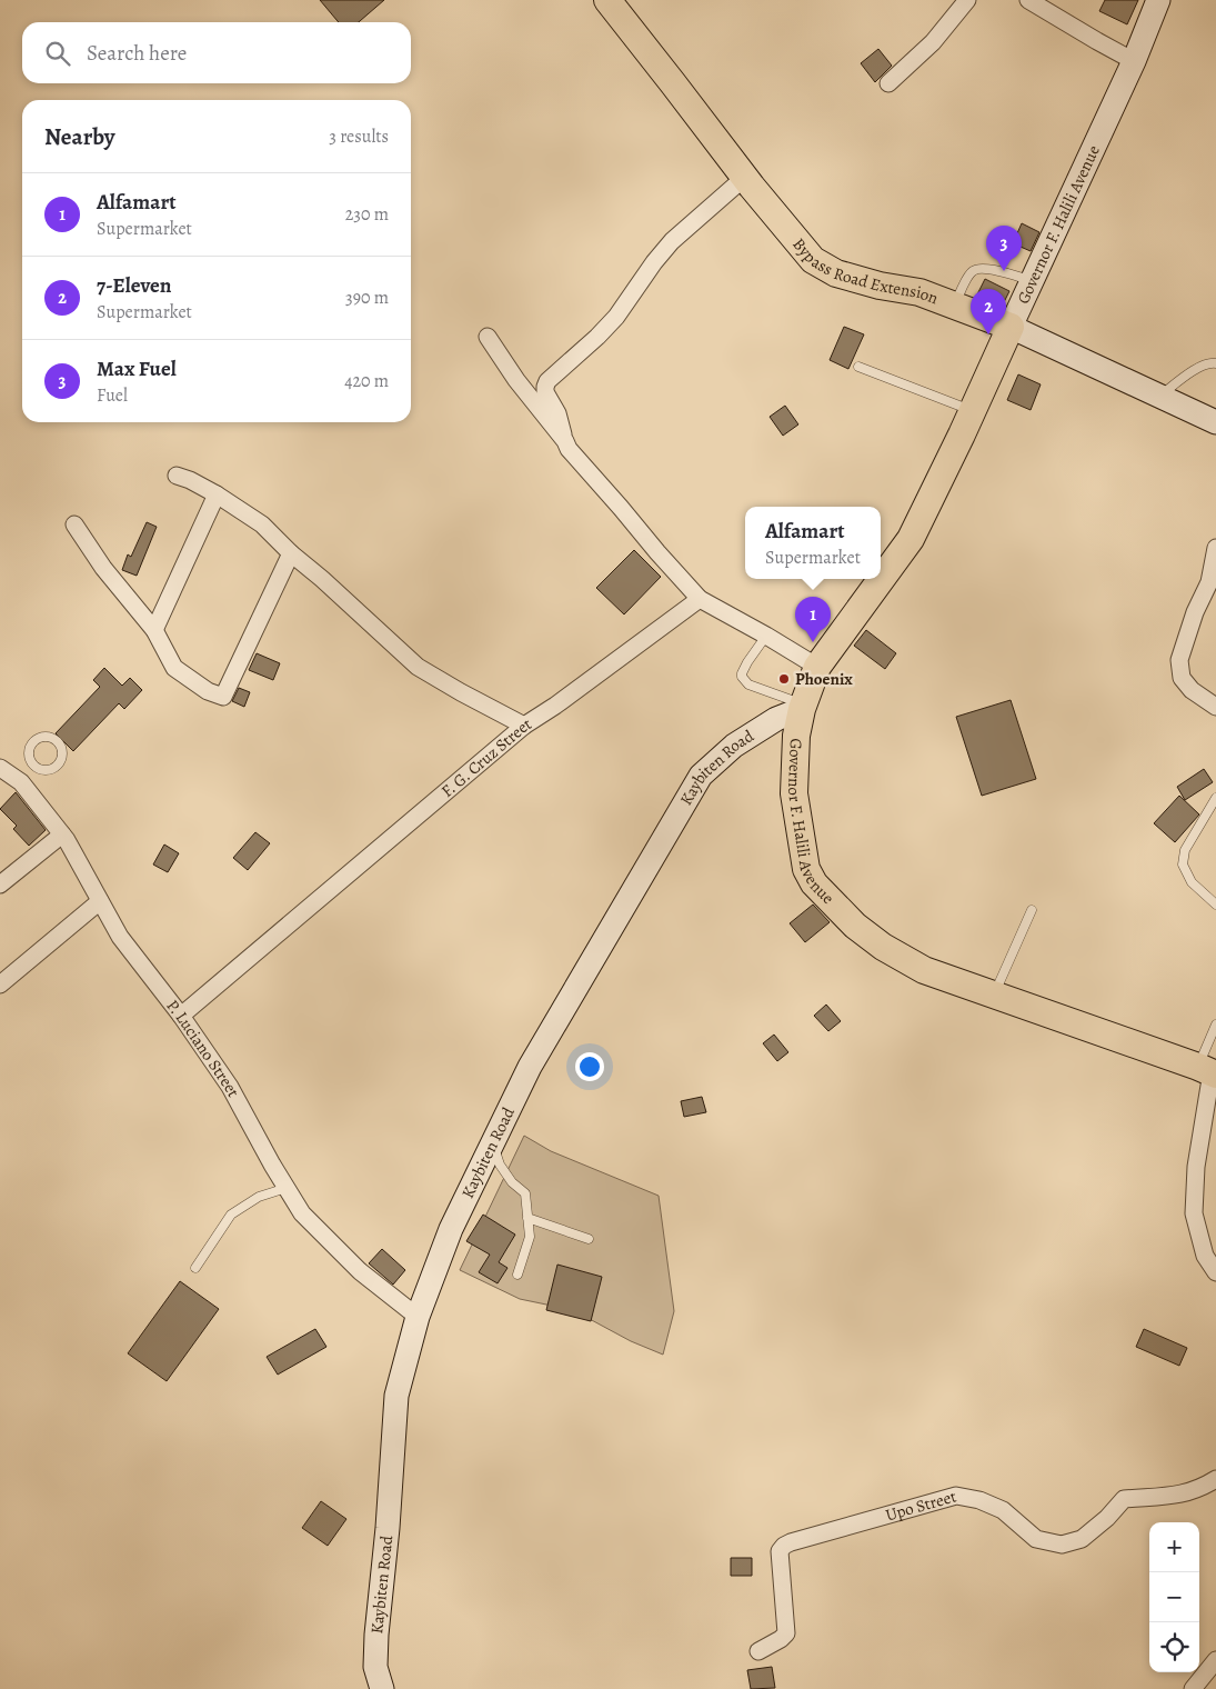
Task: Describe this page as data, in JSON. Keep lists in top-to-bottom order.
{
  "streets": {
    "main road": ["Governor F. Halili Avenue", "Bypass Road Extension"],
    "street": [
      "F. G. Cruz Street",
      "Kaybiten Road",
      "P. Luciano Street",
      "Upo Street"
    ]
  },
  "crossings": [
    ["Governor F. Halili Avenue", "Bypass Road Extension"],
    ["Governor F. Halili Avenue", "Kaybiten Road"],
    ["F. G. Cruz Street", "P. Luciano Street"],
    ["Kaybiten Road", "P. Luciano Street"]
  ],
  "places": ["Phoenix"],
  "page": {
    "search": "Search here",
    "heading": ["Nearby", "3 results"],
    "list": [
      {
        "mark": "1",
        "name": "Alfamart",
        "note": "Supermarket",
        "value": "230 m"
      },
      {
        "mark": "2",
        "name": "7-Eleven",
        "note": "Supermarket",
        "value": "390 m"
      },
      {
        "mark": "3",
        "name": "Max Fuel",
        "note": "Fuel",
        "value": "420 m"
      }
    ],
    "pins": ["3", "2", "1"],
    "popup": ["Alfamart", "Supermarket"],
    "map_buttons": ["+", "−"]
  }
}
